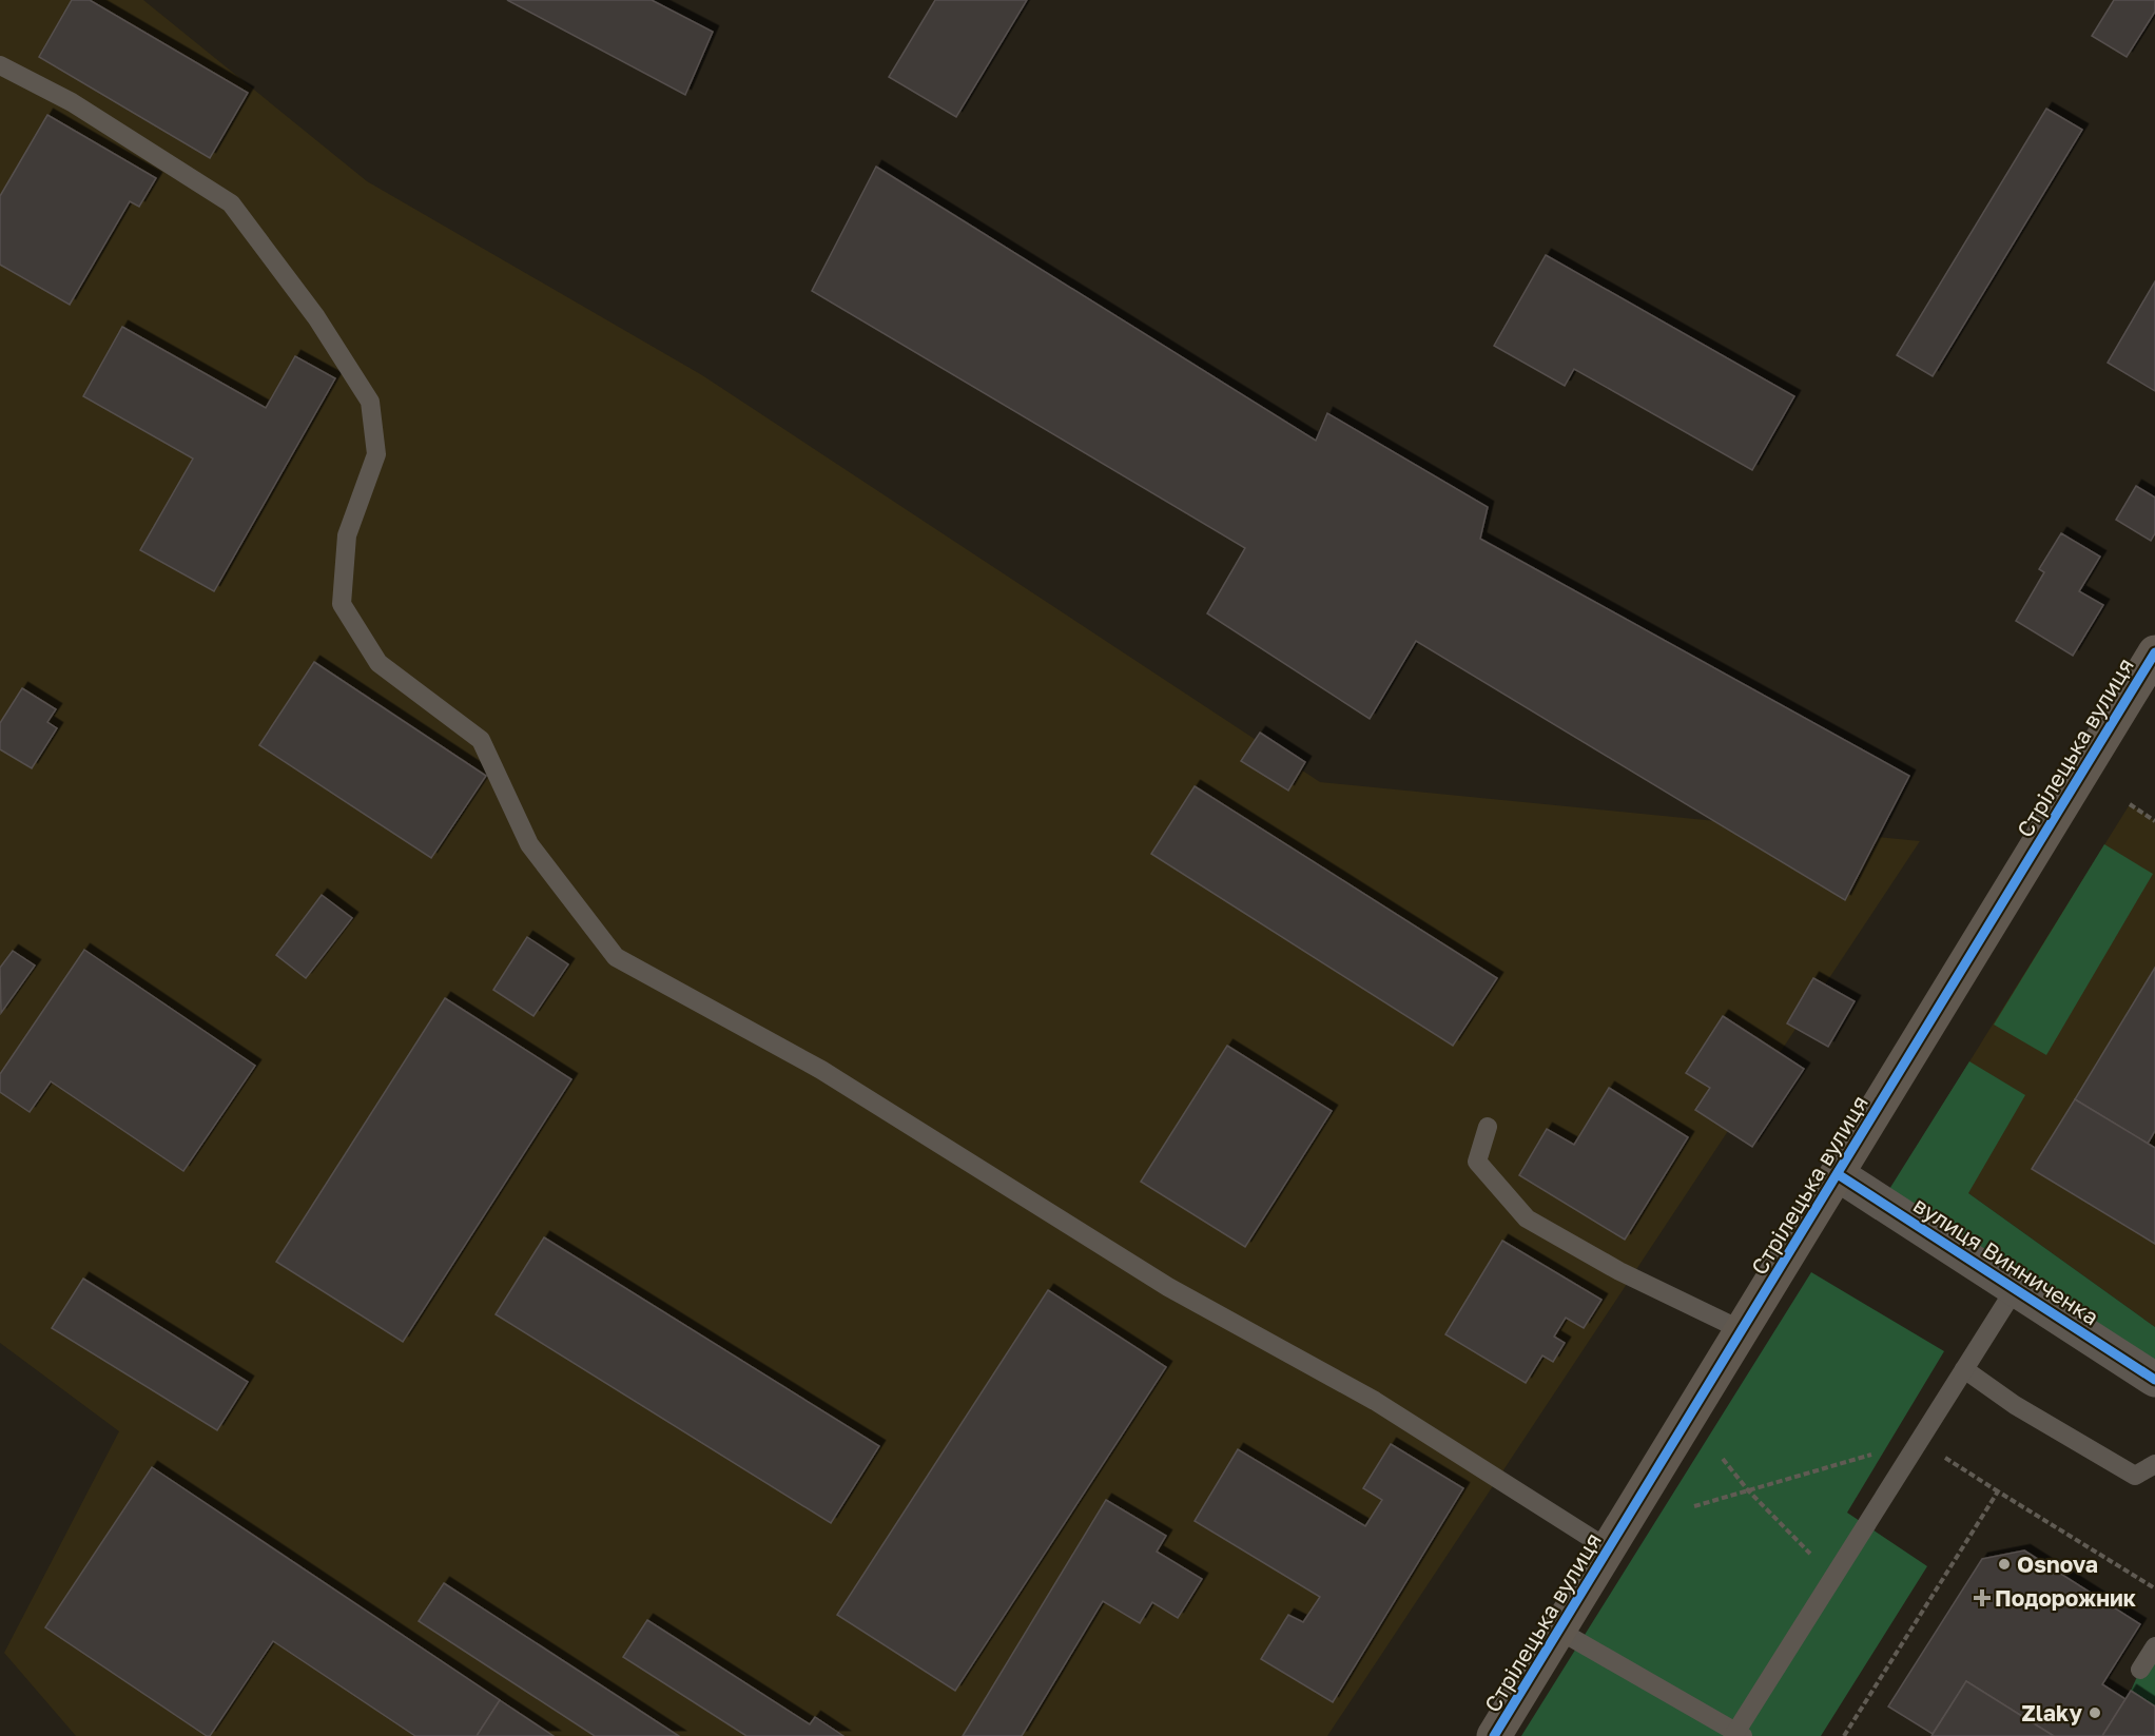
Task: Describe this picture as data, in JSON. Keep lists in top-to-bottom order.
{
  "streets": {
    "street": ["Стрілецька вулиця", "вулиця Винниченка"]
  },
  "crossings": [
    ["Стрілецька вулиця", "вулиця Винниченка"]
  ],
  "places": {
    "other": ["Osnova", "Zlaky"],
    "health": ["Подорожник"]
  }
}
